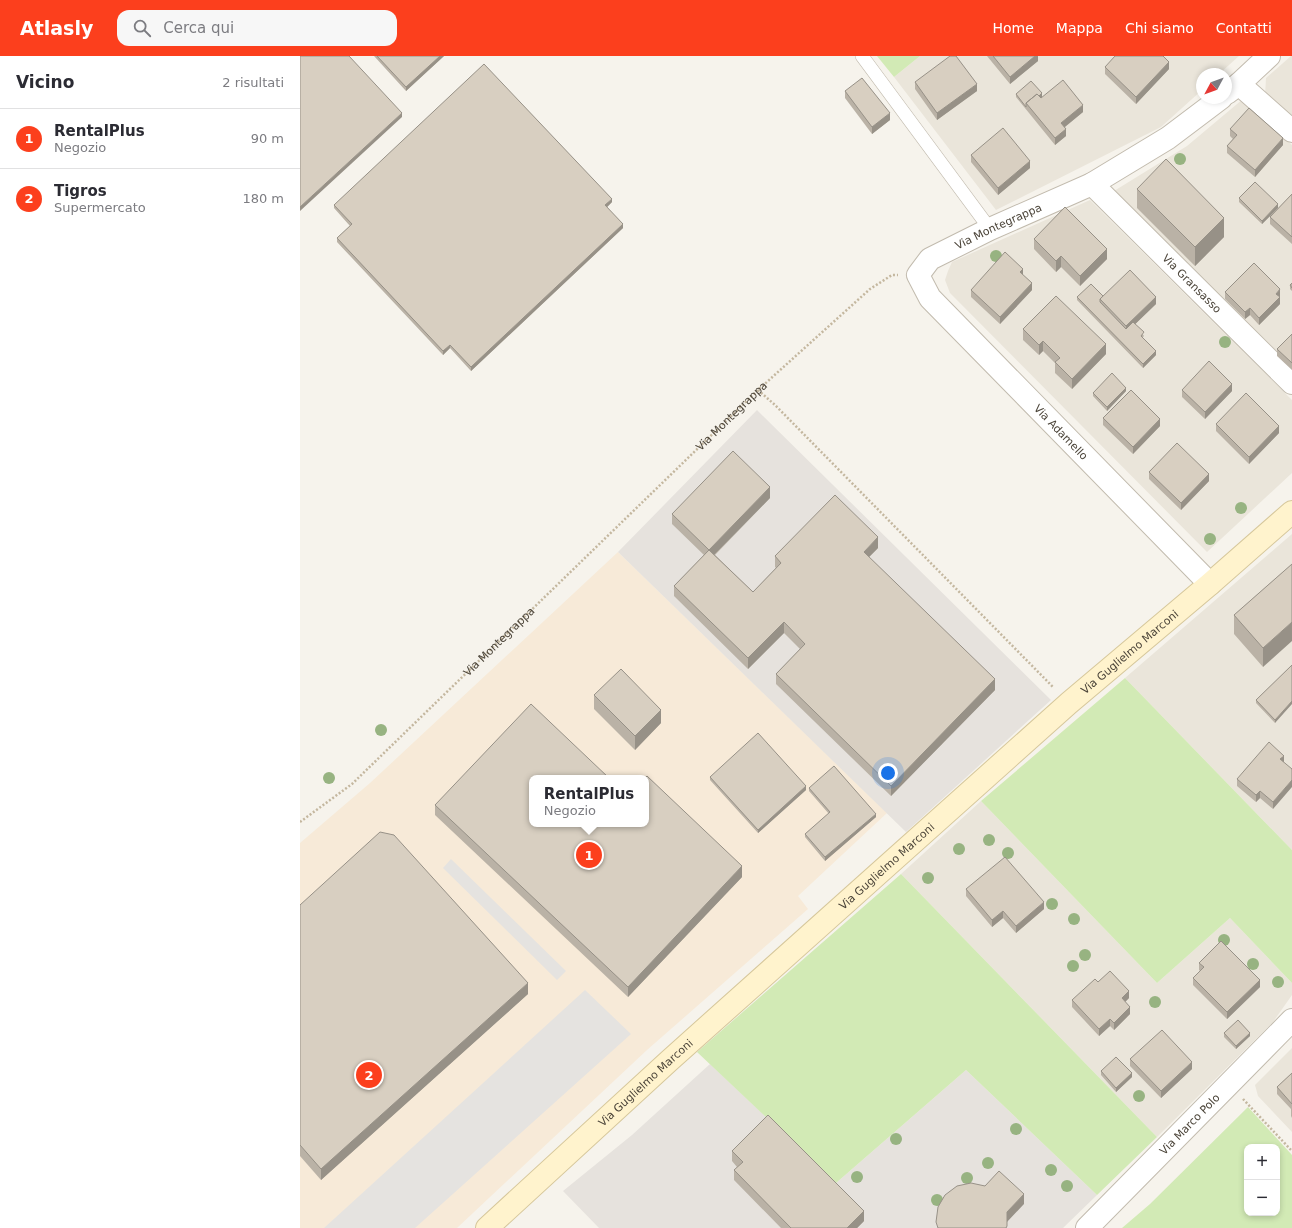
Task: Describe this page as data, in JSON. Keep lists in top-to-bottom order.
{
  "streets": {
    "street": [
      "Via Montegrappa",
      "Via Gransasso",
      "Via Adamello",
      "Via Guglielmo Marconi",
      "Via Marco Polo"
    ]
  },
  "crossings": [
    ["Via Montegrappa", "Via Gransasso"],
    ["Via Montegrappa", "Via Adamello"],
    ["Via Adamello", "Via Guglielmo Marconi"]
  ],
  "north": "bottom left",
  "page": {
    "header": "Atlasly",
    "search": "Cerca qui",
    "nav": [
      "Home",
      "Mappa",
      "Chi siamo",
      "Contatti"
    ],
    "heading": ["Vicino", "2 risultati"],
    "list": [
      {
        "mark": "1",
        "name": "RentalPlus",
        "note": "Negozio",
        "value": "90 m"
      },
      {
        "mark": "2",
        "name": "Tigros",
        "note": "Supermercato",
        "value": "180 m"
      }
    ],
    "popup": ["RentalPlus", "Negozio"],
    "pins": ["1", "2"],
    "map_buttons": ["+", "−"]
  }
}
